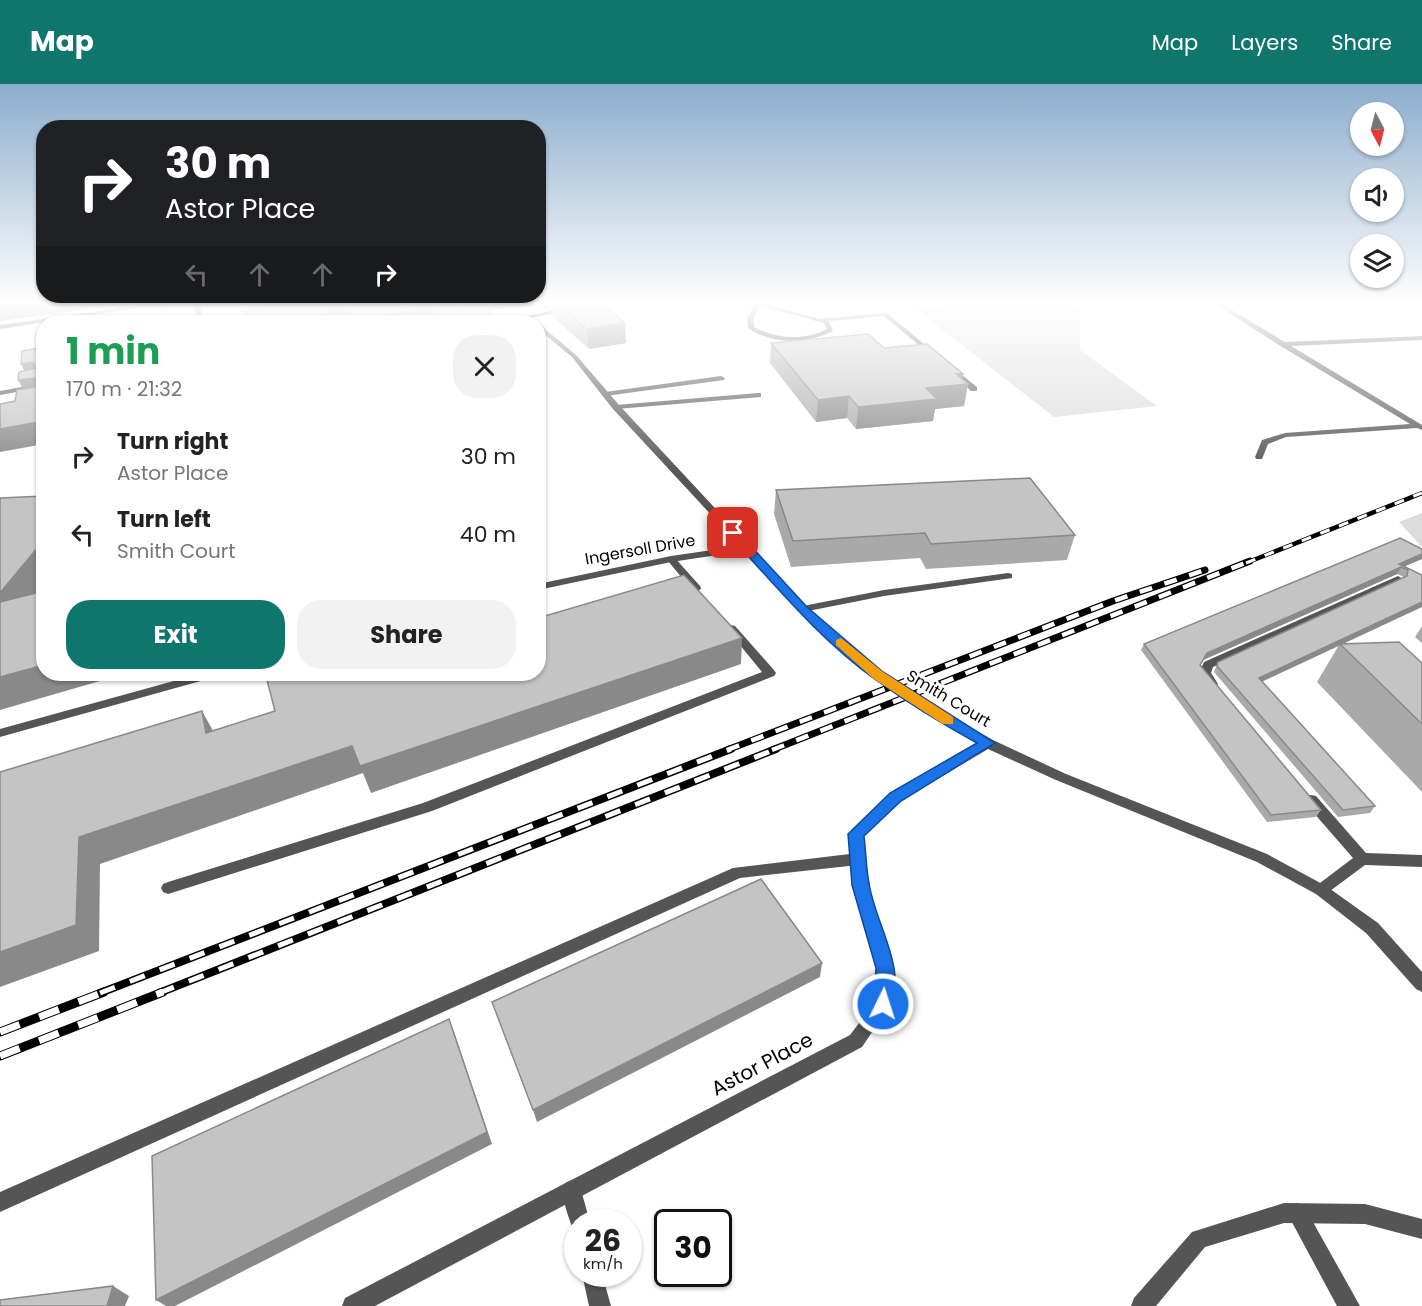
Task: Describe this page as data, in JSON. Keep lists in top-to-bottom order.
{
  "streets": {
    "street": ["Ingersoll Drive", "Smith Court", "Astor Place"]
  },
  "crossings": [
    ["Ingersoll Drive", "Smith Court"],
    ["Smith Court", "Astor Place"]
  ],
  "north": "bottom",
  "page": {
    "header": "Map",
    "nav": ["Map", "Layers", "Share"],
    "turn": ["30 m", "Astor Place"],
    "heading": ["1 min", "170 m · 21:32"],
    "list": [
      {
        "name": "Turn right",
        "note": "Astor Place",
        "value": "30 m"
      },
      {
        "name": "Turn left",
        "note": "Smith Court",
        "value": "40 m"
      }
    ],
    "buttons": ["Exit", "Share"],
    "speed": "26 km/h",
    "limit": "30"
  }
}
